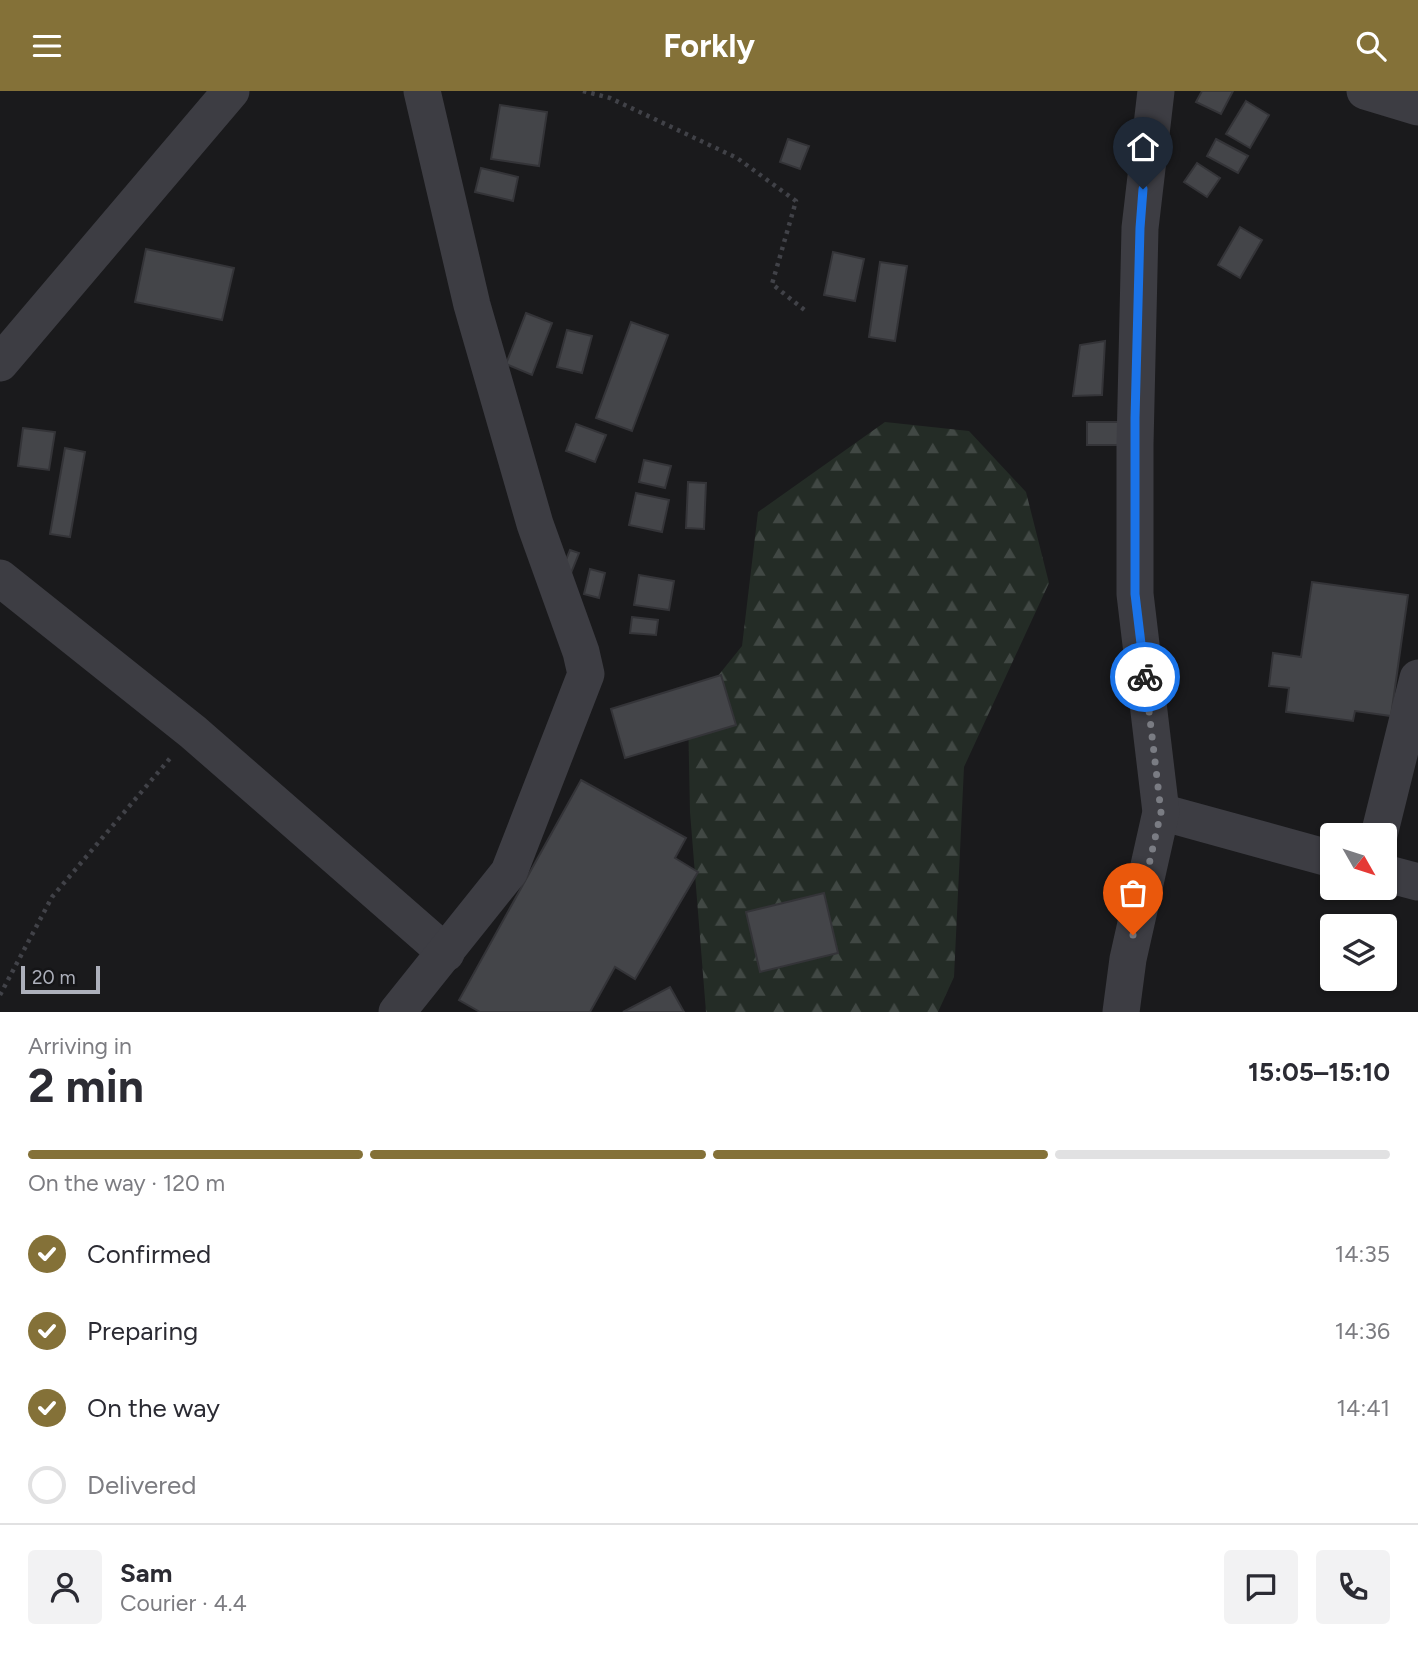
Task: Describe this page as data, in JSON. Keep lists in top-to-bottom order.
{
  "scale_bar": "20 m",
  "north": "bottom right",
  "page": {
    "header": "Forkly",
    "scale": "20 m",
    "heading": ["2 min", "Arriving in", "15:05–15:10"],
    "panel": ["Sam", "Courier · 4.4"],
    "bar": "On the way · 120 m",
    "list": [
      ["Confirmed", "14:35"],
      ["Preparing", "14:36"],
      ["On the way", "14:41"],
      "Delivered"
    ]
  }
}
